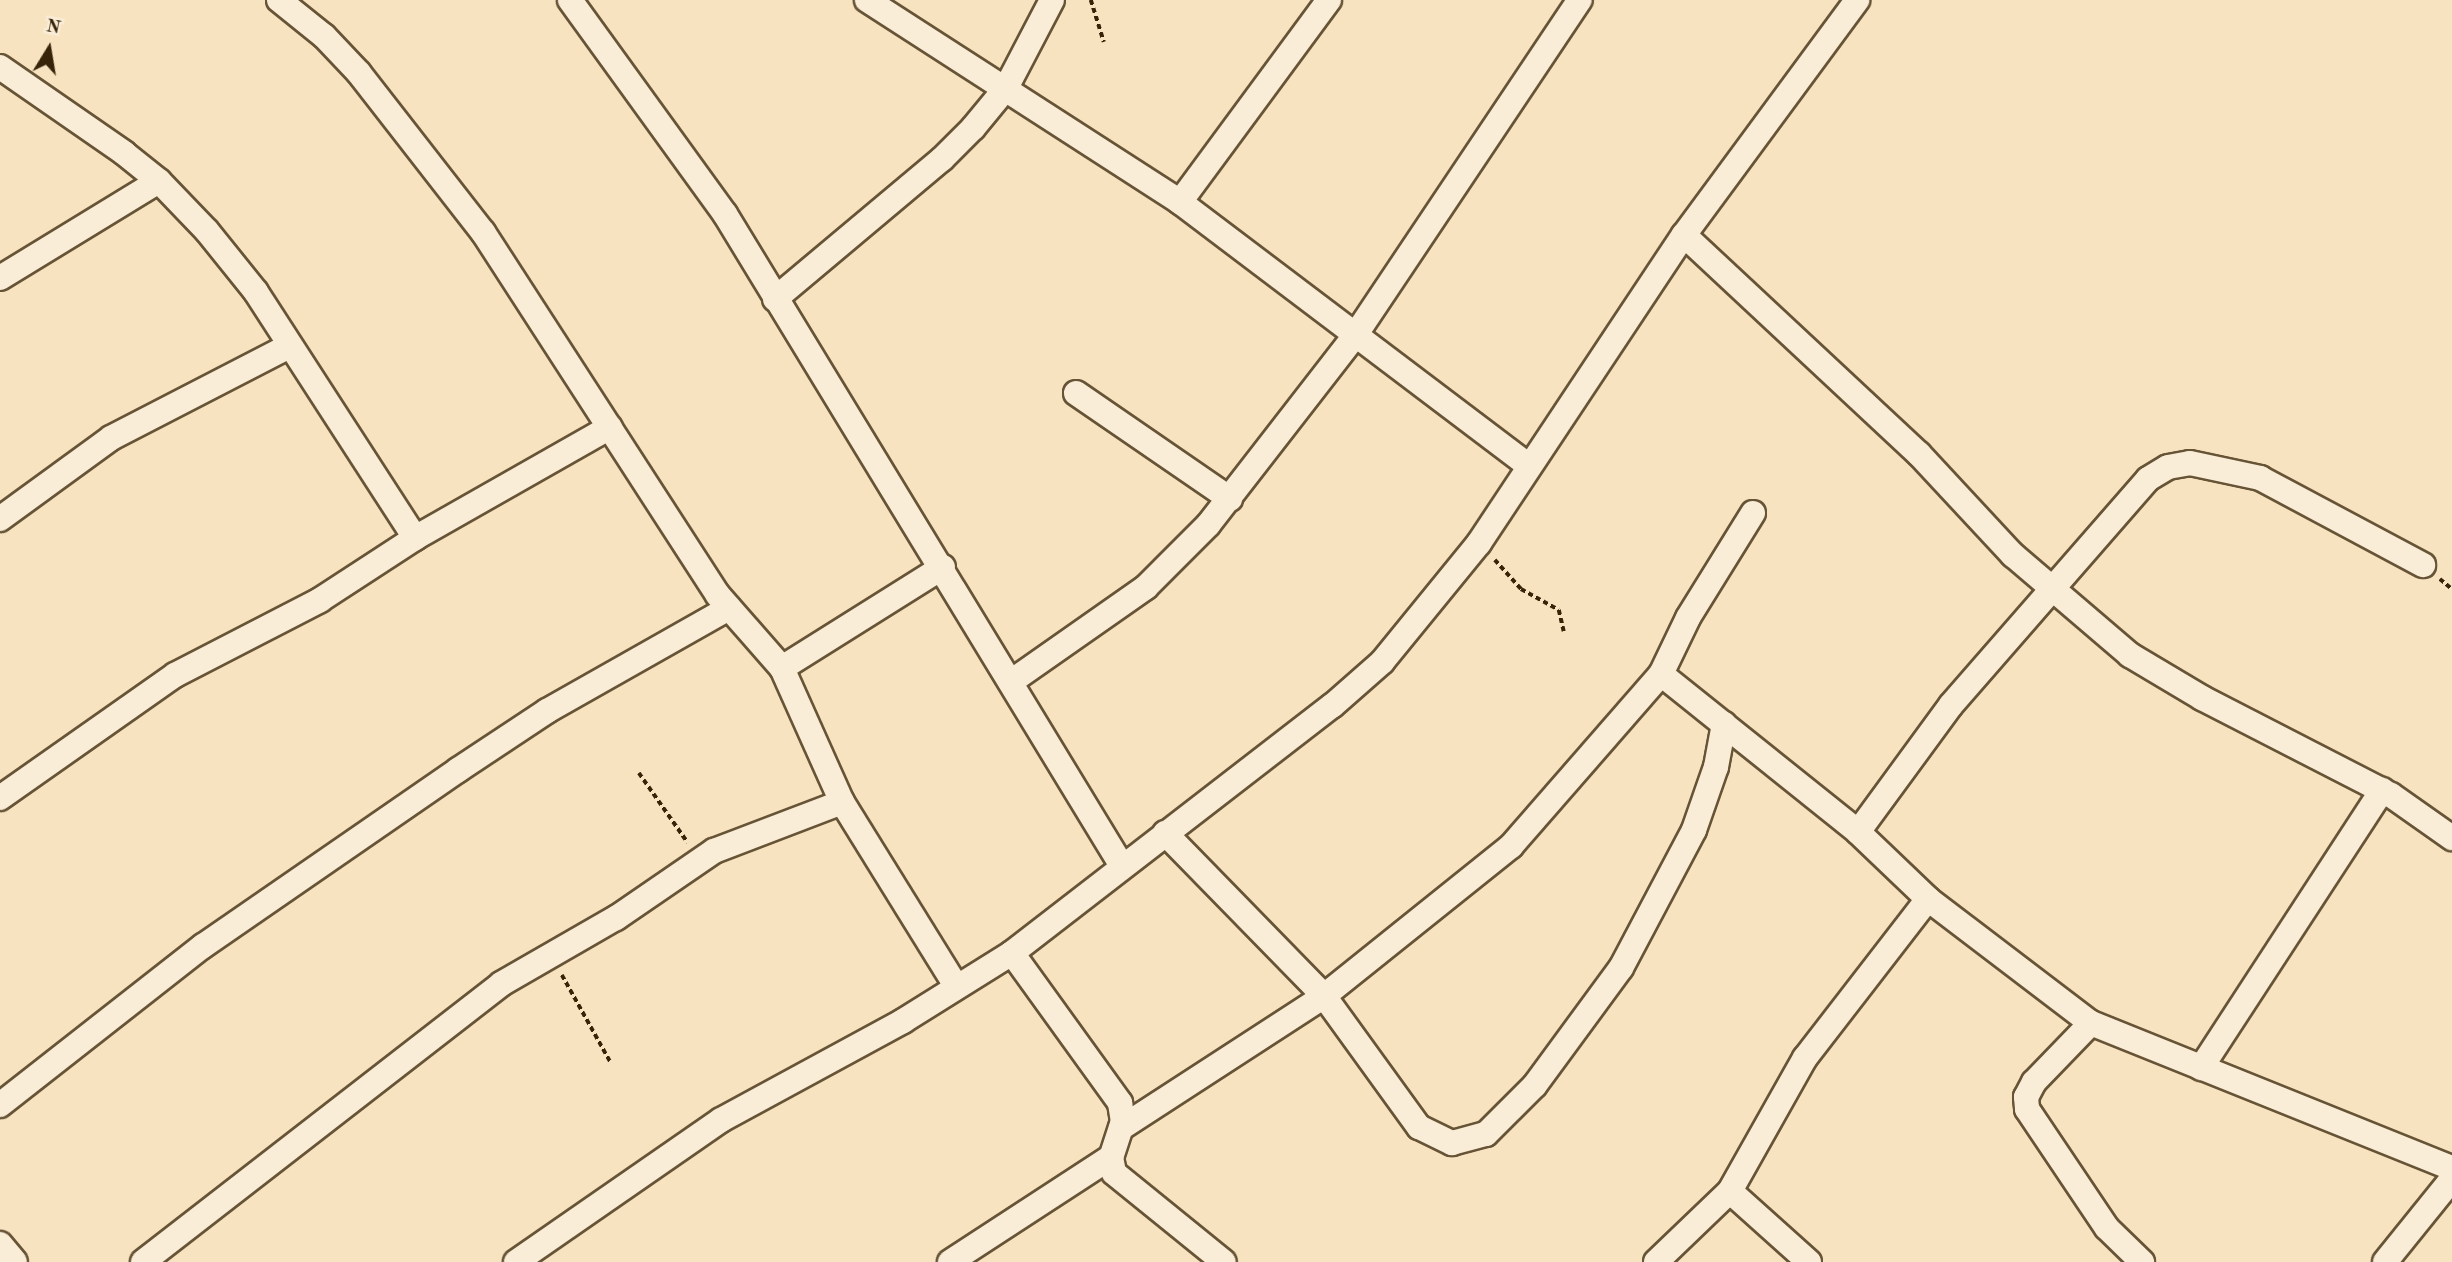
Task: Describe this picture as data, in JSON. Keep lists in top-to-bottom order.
{
  "north": "top"
}
